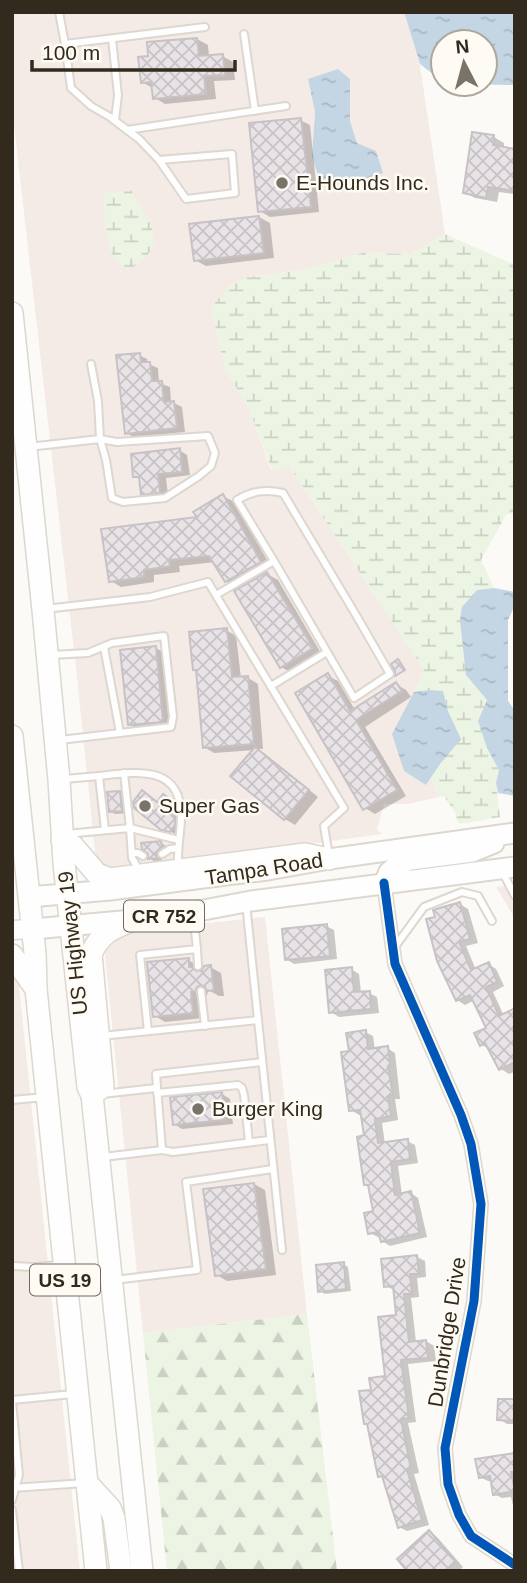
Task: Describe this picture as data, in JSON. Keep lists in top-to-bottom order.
{
  "streets": {
    "highway": ["US Highway 19", "US 19"],
    "main road": ["Tampa Road", "CR 752"],
    "street": ["Dunbridge Drive"]
  },
  "crossings": [
    ["Tampa Road", "US Highway 19"],
    ["Tampa Road", "Dunbridge Drive"]
  ],
  "places": ["E-Hounds Inc.", "Super Gas", "Burger King"],
  "scale_bar": "100 m",
  "north": "top"
}
